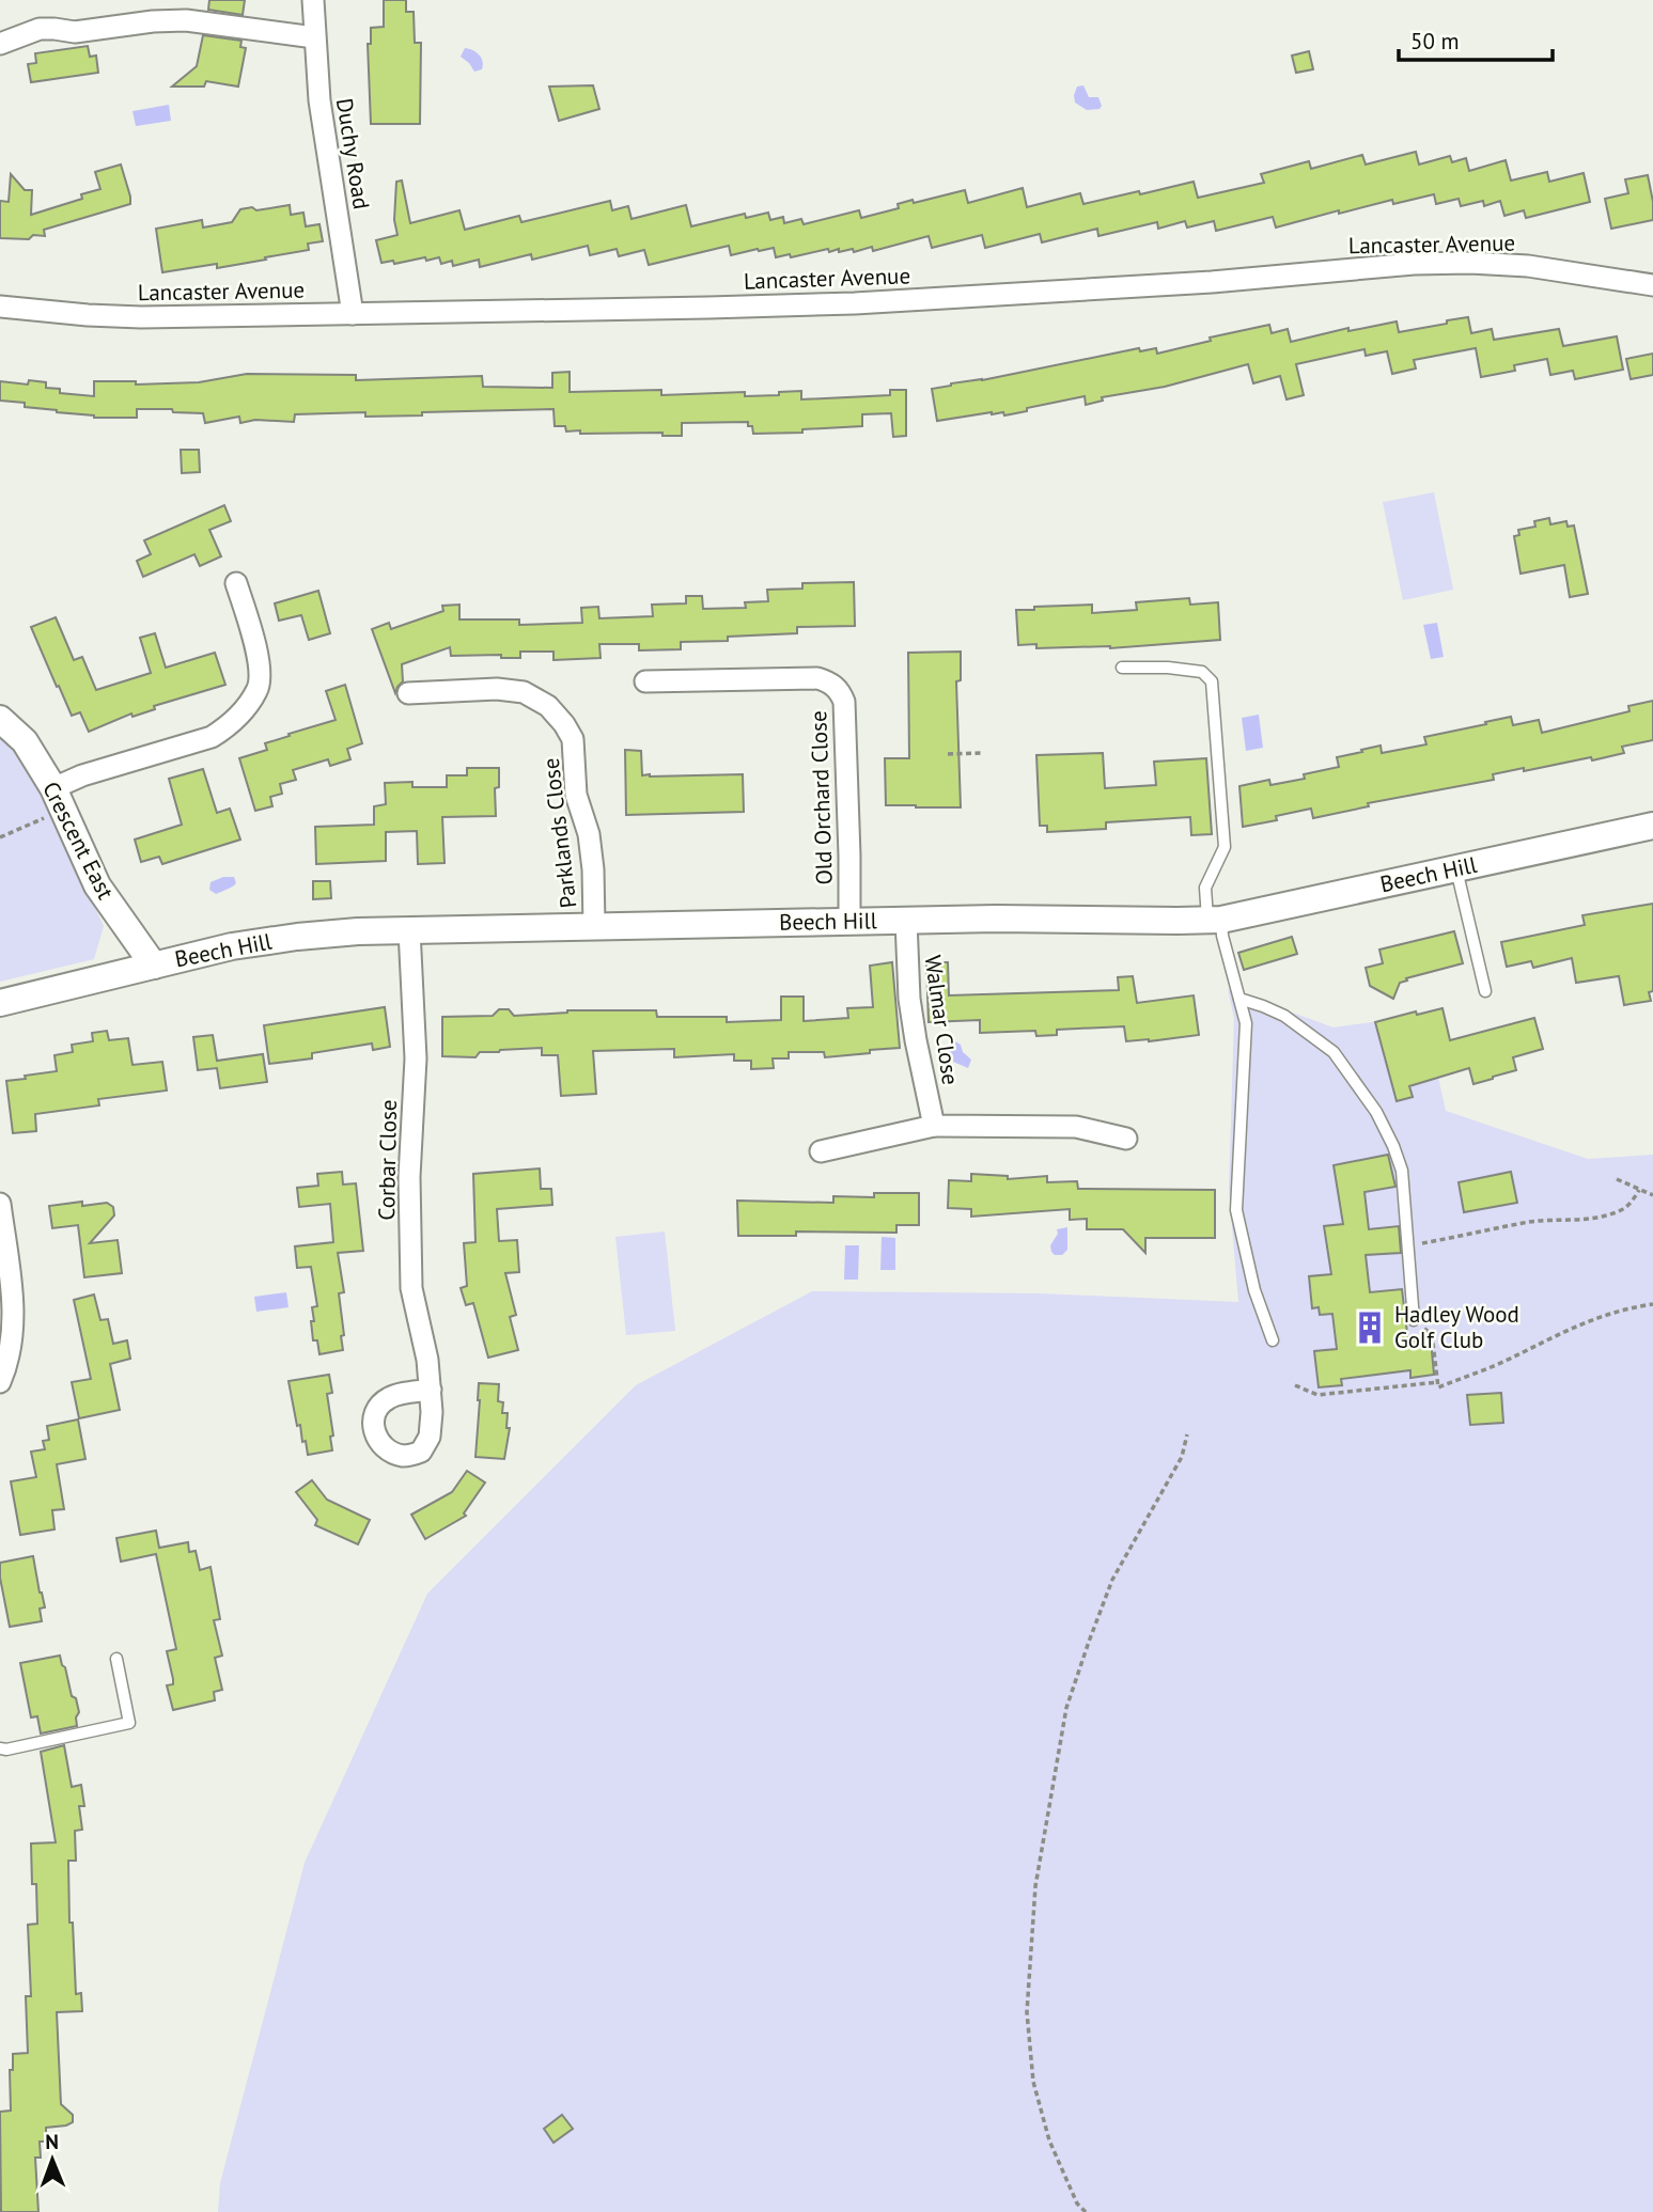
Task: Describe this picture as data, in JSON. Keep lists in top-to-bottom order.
{
  "streets": {
    "street": [
      "Duchy Road",
      "Lancaster Avenue",
      "Old Orchard Close",
      "Parklands Close",
      "Crescent East",
      "Beech Hill",
      "Walmar Close",
      "Corbar Close"
    ]
  },
  "crossings": [
    ["Duchy Road", "Lancaster Avenue"],
    ["Old Orchard Close", "Beech Hill"],
    ["Parklands Close", "Beech Hill"],
    ["Crescent East", "Beech Hill"],
    ["Beech Hill", "Walmar Close"],
    ["Beech Hill", "Corbar Close"]
  ],
  "places": {
    "building": ["Hadley Wood Golf Club"]
  },
  "scale_bar": "50 m",
  "north": "top"
}
